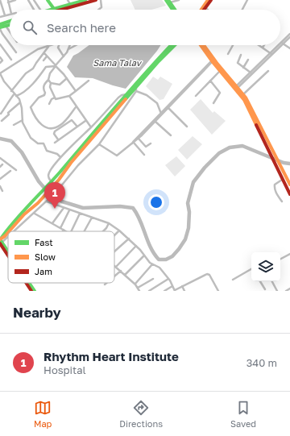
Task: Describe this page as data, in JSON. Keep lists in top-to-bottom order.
{
  "water": ["Sama Talav"],
  "legend": ["Fast", "Slow", "Jam"],
  "page": {
    "search": "Search here",
    "pins": "1",
    "heading": "Nearby",
    "list": [
      {
        "mark": "1",
        "name": "Rhythm Heart Institute",
        "note": "Hospital",
        "value": "340 m"
      }
    ],
    "nav": ["Map", "Directions", "Saved"]
  }
}
